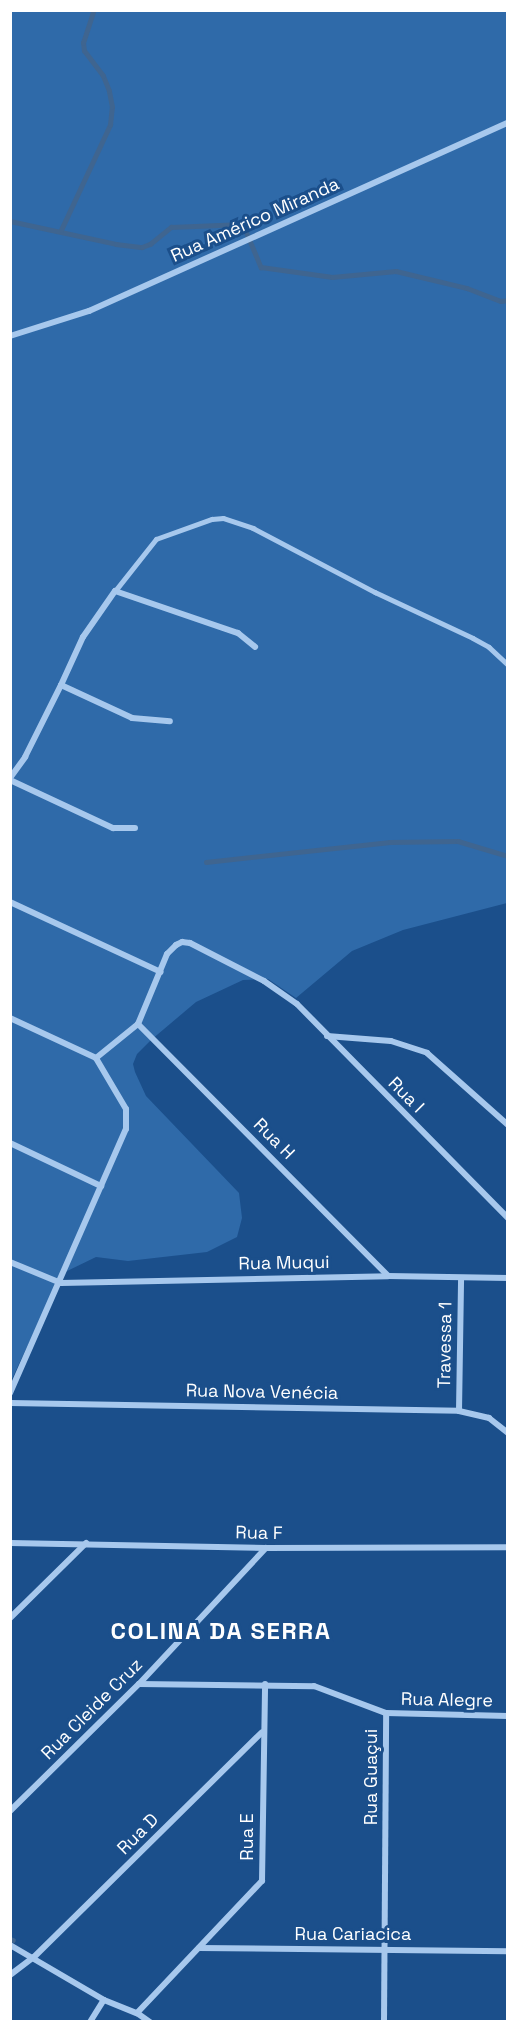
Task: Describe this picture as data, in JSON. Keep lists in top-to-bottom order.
{
  "streets": {
    "street": [
      "Rua Américo Miranda",
      "Rua I",
      "Rua H",
      "Rua Muqui",
      "Travessa 1",
      "Rua Nova Venécia",
      "Rua F",
      "Rua Alegre",
      "Rua Cleide Cruz",
      "Rua Guaçui",
      "Rua D",
      "Rua E",
      "Rua Cariacica"
    ]
  },
  "crossings": [
    ["Rua H", "Rua Muqui"],
    ["Rua Muqui", "Travessa 1"],
    ["Travessa 1", "Rua Nova Venécia"],
    ["Rua F", "Rua Cleide Cruz"],
    ["Rua Alegre", "Rua Guaçui"],
    ["Rua Cleide Cruz", "Rua Guaçui"],
    ["Rua Guaçui", "Rua E"],
    ["Rua Guaçui", "Rua Cariacica"],
    ["Rua D", "Rua E"],
    ["Rua E", "Rua Cariacica"]
  ],
  "districts": ["COLINA DA SERRA"]
}
